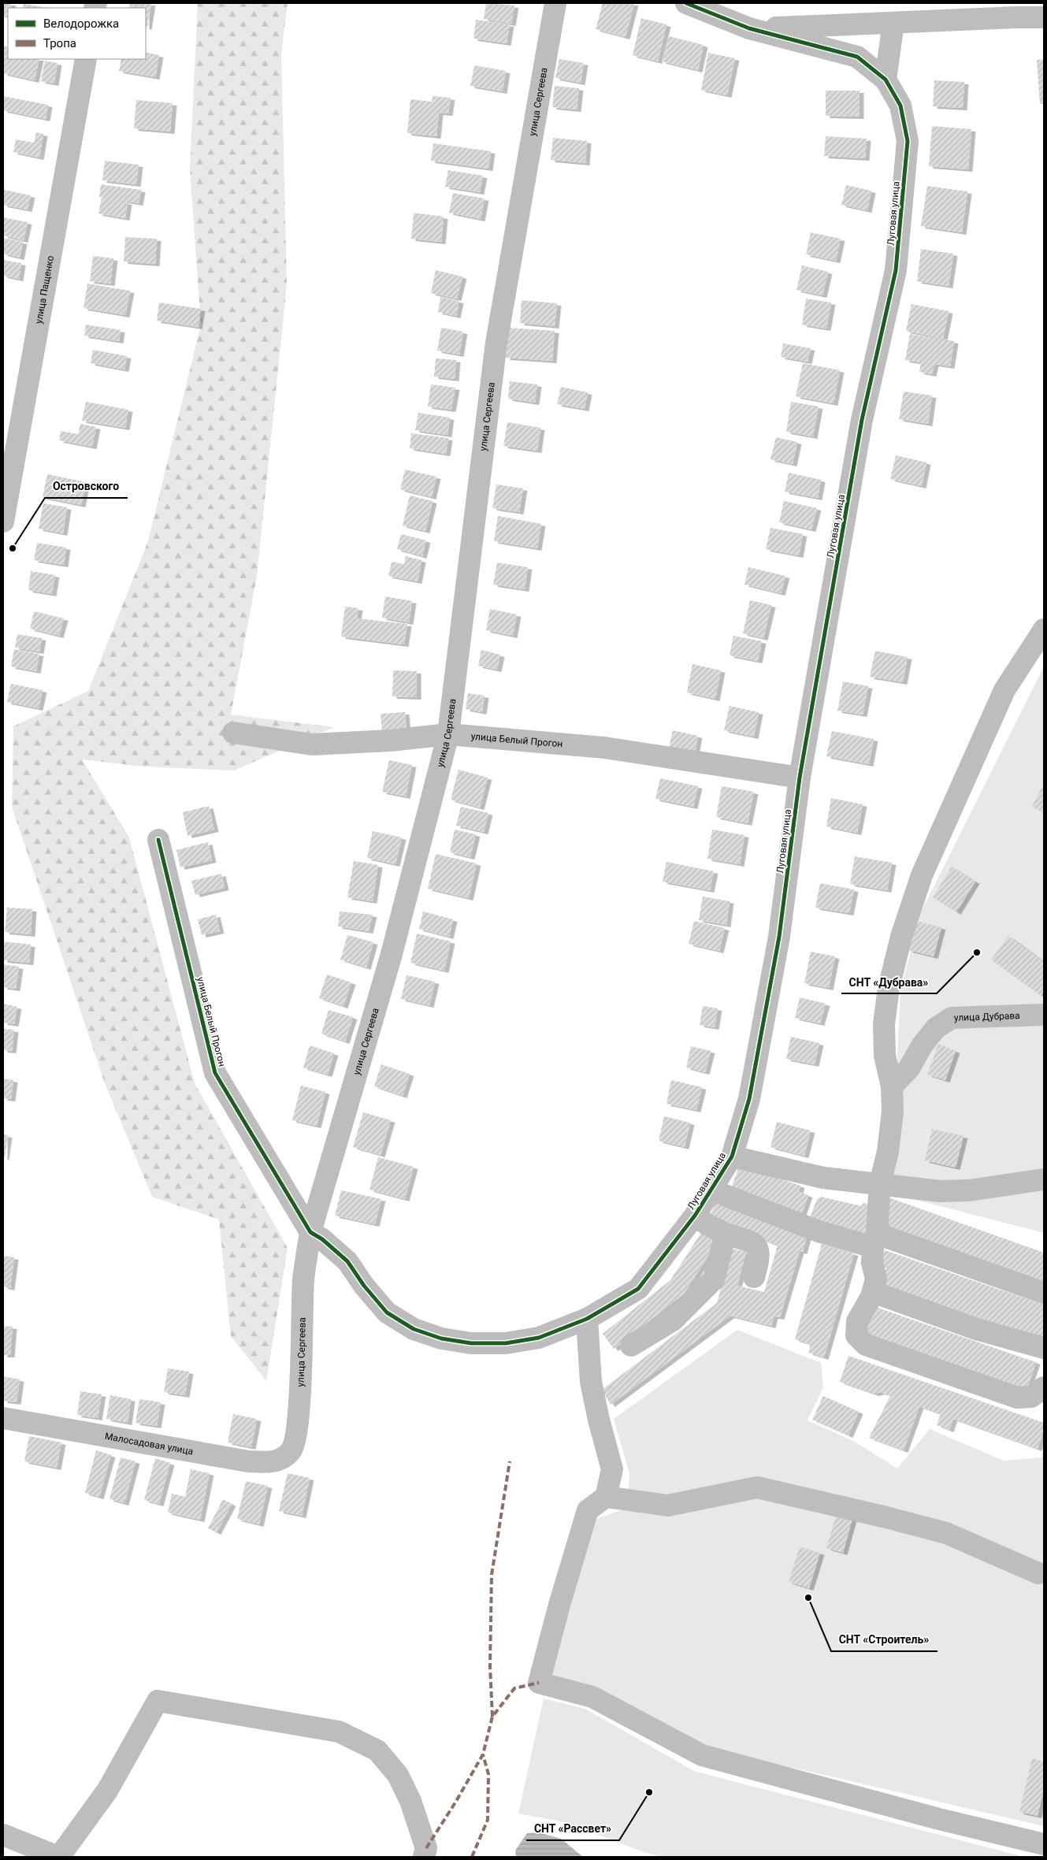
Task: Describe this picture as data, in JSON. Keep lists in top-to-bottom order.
{
  "streets": {
    "street": [
      "улица Сергеева",
      "Луговая улица",
      "улица Пащенко",
      "улица Белый Прогон",
      "улица Дубрава",
      "Малосадовая улица"
    ]
  },
  "crossings": [
    ["улица Сергеева", "Луговая улица"],
    ["улица Сергеева", "улица Белый Прогон"],
    ["улица Сергеева", "Малосадовая улица"],
    ["Луговая улица", "улица Белый Прогон"]
  ],
  "places": [
    "Островского",
    "СНТ «Дубрава»",
    "СНТ «Строитель»",
    "СНТ «Рассвет»"
  ],
  "legend": ["Велодорожка", "Тропа"]
}
